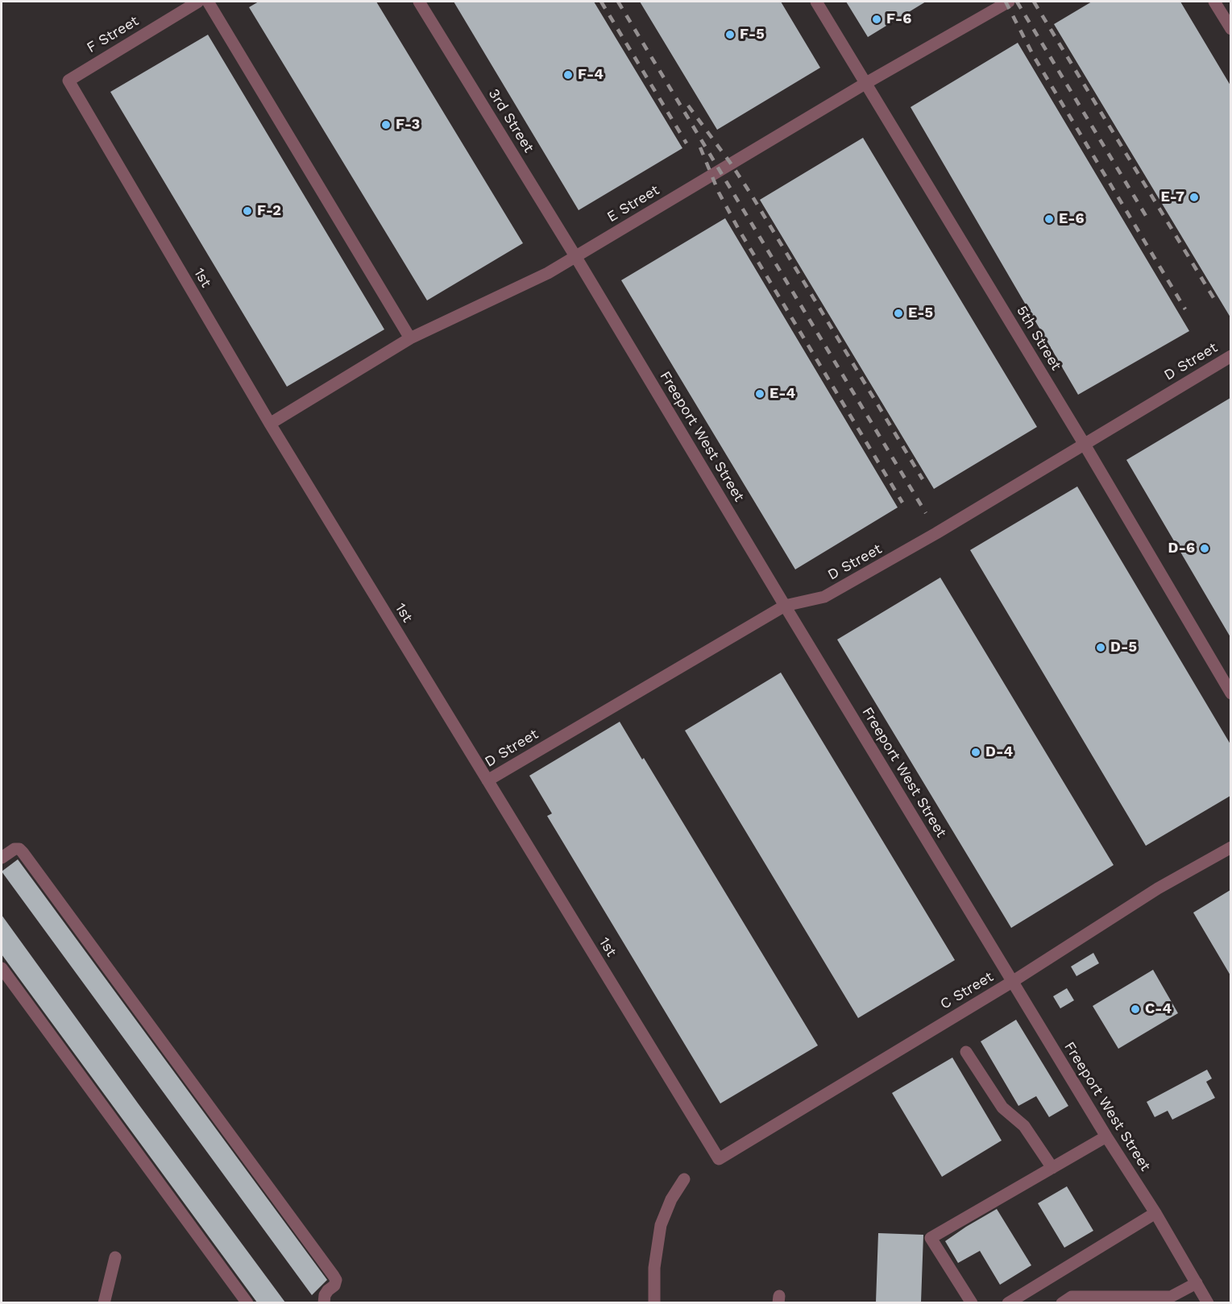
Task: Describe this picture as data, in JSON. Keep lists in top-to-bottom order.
{
  "streets": {
    "street": [
      "F Street",
      "3rd Street",
      "E Street",
      "1st",
      "5th Street",
      "D Street",
      "Freeport West Street",
      "C Street"
    ]
  },
  "crossings": [
    ["F Street", "1st"],
    ["3rd Street", "E Street"],
    ["3rd Street", "Freeport West Street"],
    ["E Street", "1st"],
    ["E Street", "5th Street"],
    ["E Street", "Freeport West Street"],
    ["1st", "D Street"],
    ["1st", "C Street"],
    ["5th Street", "D Street"],
    ["D Street", "Freeport West Street"],
    ["Freeport West Street", "C Street"]
  ],
  "places": [
    "F-6",
    "F-5",
    "F-4",
    "F-3",
    "E-7",
    "F-2",
    "E-6",
    "E-5",
    "E-4",
    "D-6",
    "D-5",
    "D-4",
    "C-4"
  ]
}
